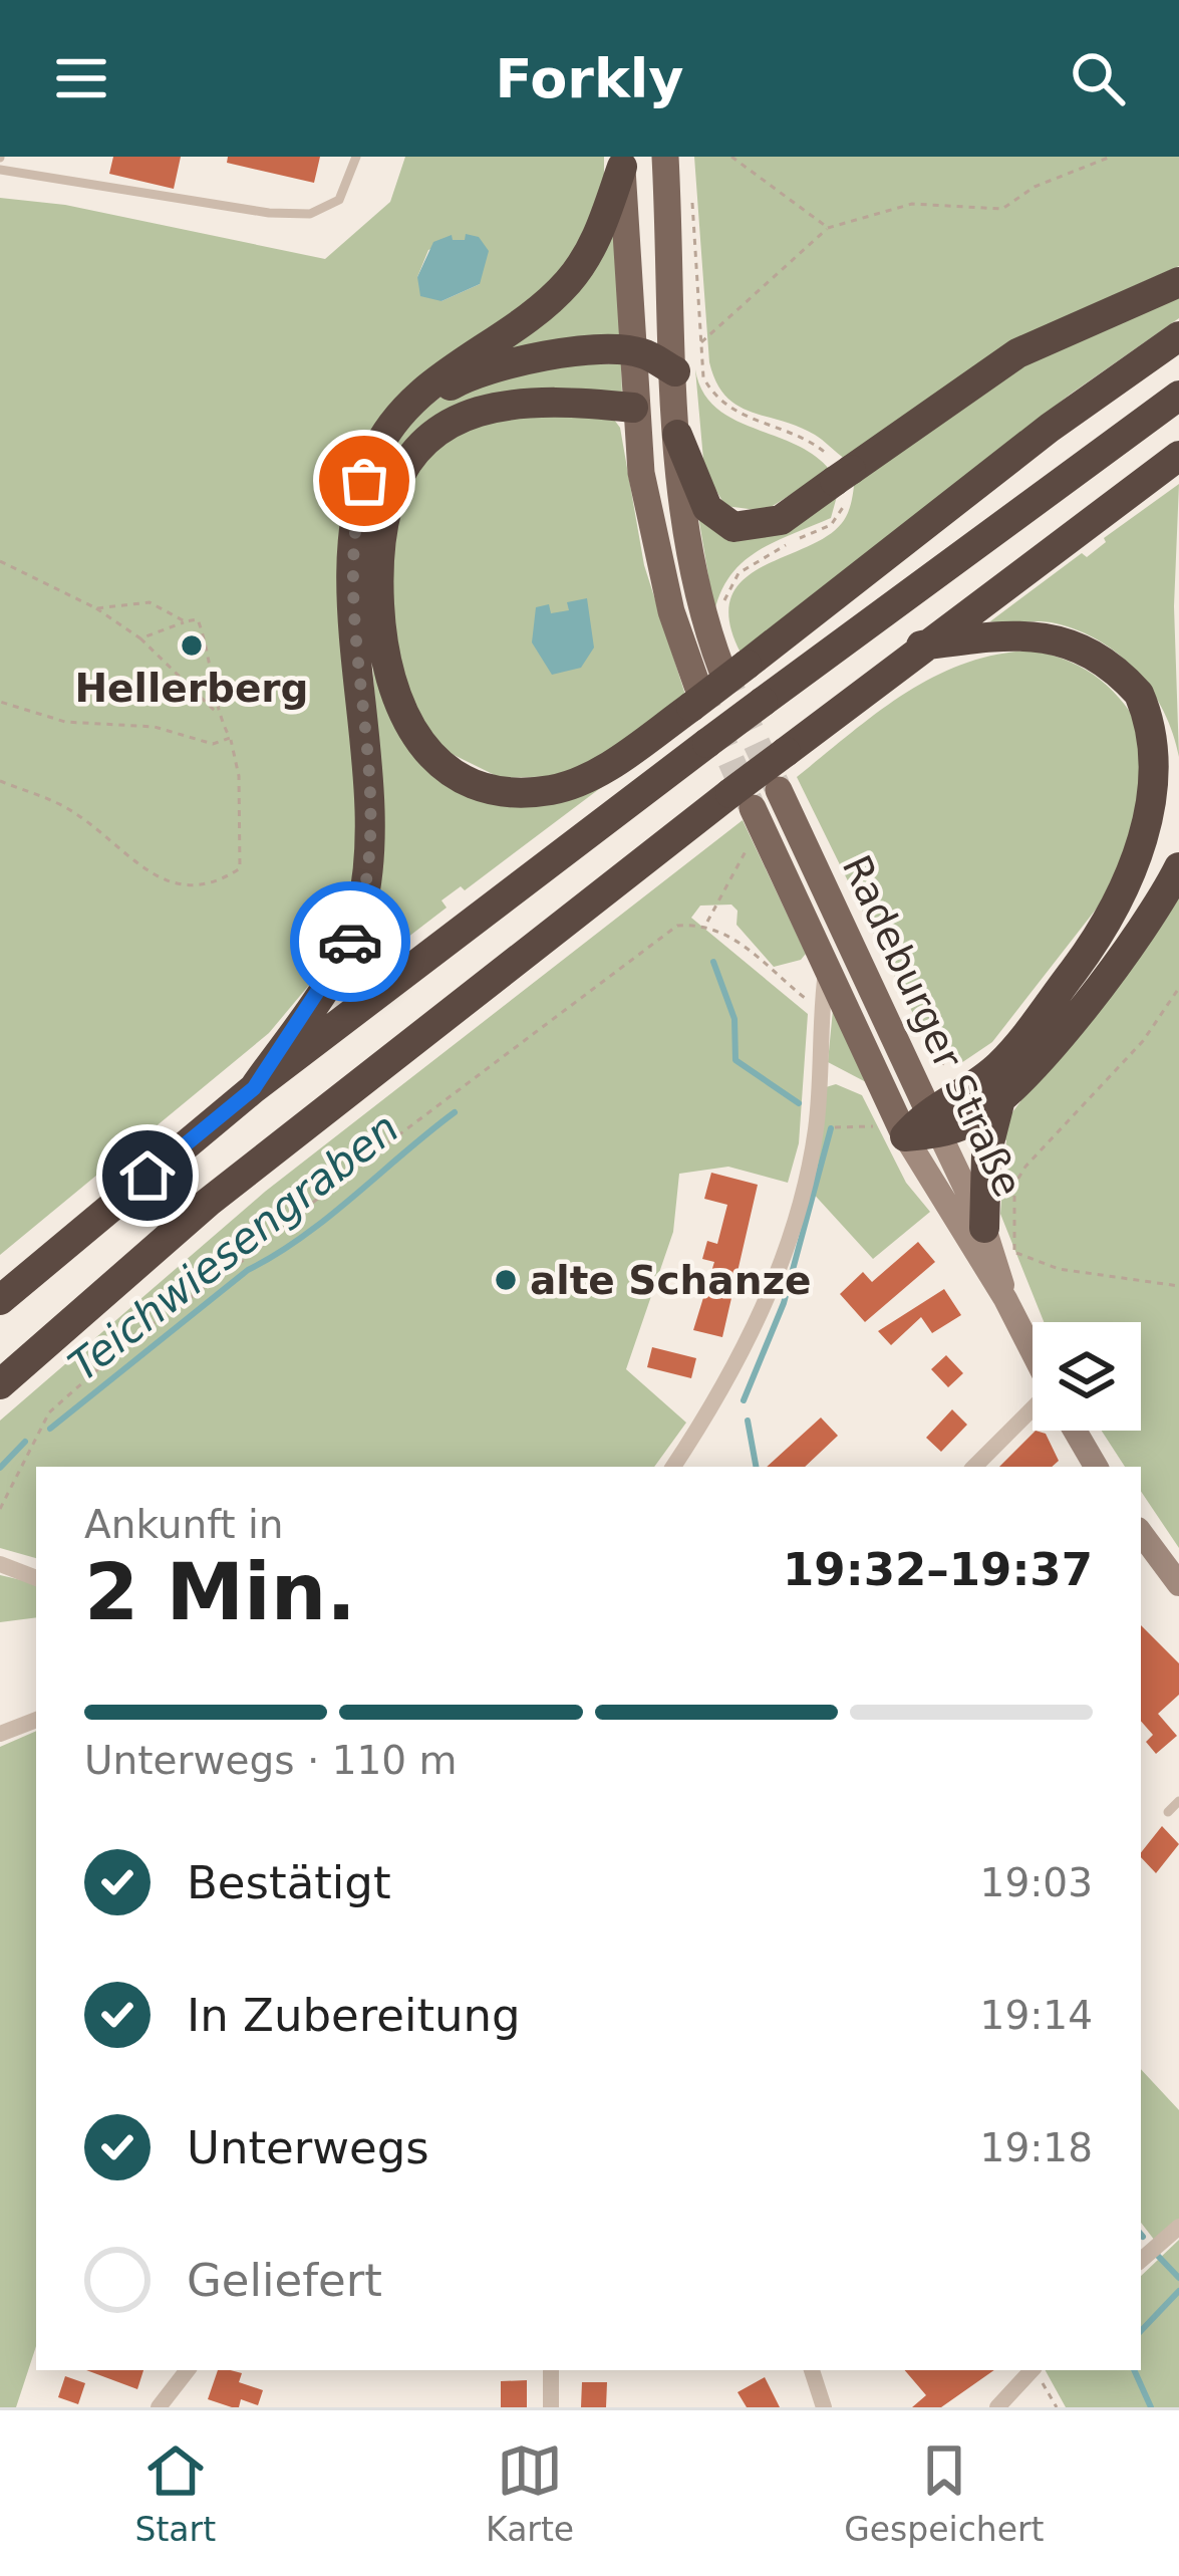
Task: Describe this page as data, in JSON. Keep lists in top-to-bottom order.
{
  "streets": {
    "main road": ["Radeburger Straße"]
  },
  "water": ["Teichwiesengraben"],
  "places": ["Hellerberg", "alte Schanze"],
  "page": {
    "header": "Forkly",
    "heading": ["2 Min.", "Ankunft in", "19:32–19:37"],
    "bar": "Unterwegs · 110 m",
    "list": [
      ["Bestätigt", "19:03"],
      ["In Zubereitung", "19:14"],
      ["Unterwegs", "19:18"],
      "Geliefert"
    ],
    "tabs": ["Start", "Karte", "Gespeichert"]
  }
}
